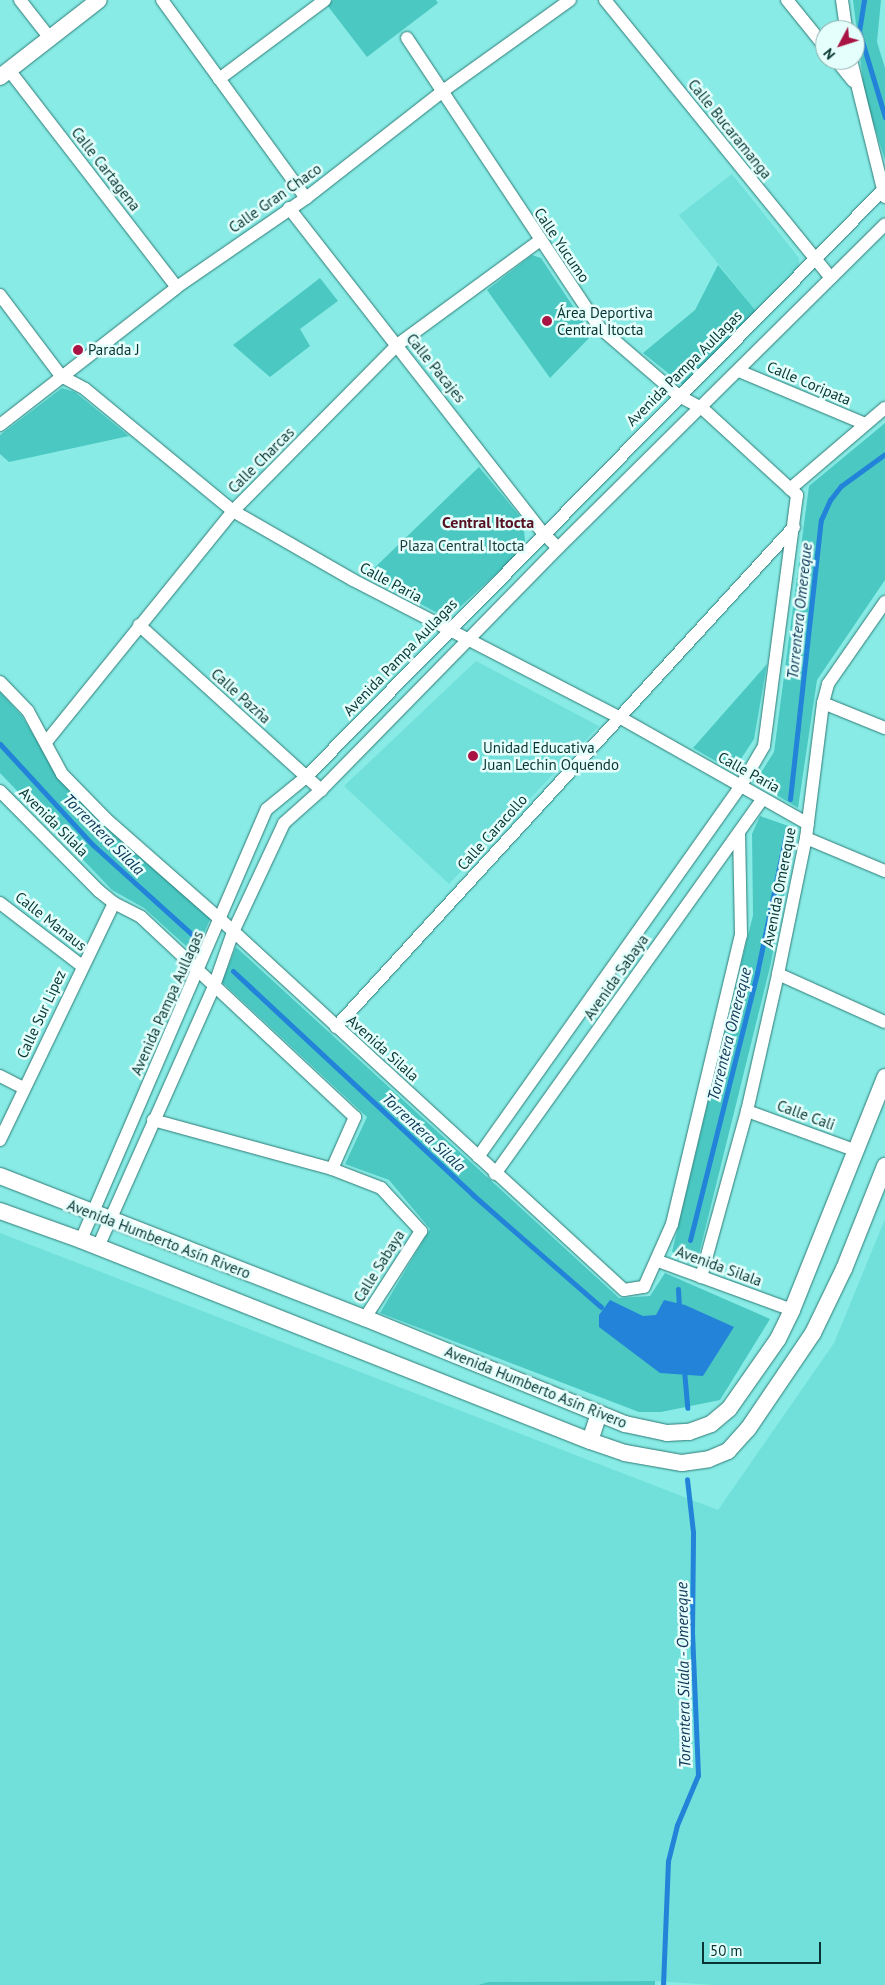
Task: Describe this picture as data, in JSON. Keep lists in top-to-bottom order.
{
  "streets": {
    "street": [
      "Calle Bucaramanga",
      "Calle Cartagena",
      "Calle Gran Chaco",
      "Calle Yucumo",
      "Calle Pacajes",
      "Avenida Pampa Aullagas",
      "Calle Coripata",
      "Calle Charcas",
      "Calle Paria",
      "Calle Pazña",
      "Avenida Silala",
      "Calle Caracollo",
      "Avenida Omereque",
      "Calle Manaus",
      "Avenida Sabaya",
      "Calle Sur Lipez",
      "Calle Cali",
      "Avenida Humberto Asín Rivero",
      "Calle Sabaya"
    ]
  },
  "crossings": [
    ["Calle Bucaramanga", "Avenida Pampa Aullagas"],
    ["Calle Cartagena", "Calle Gran Chaco"],
    ["Calle Gran Chaco", "Calle Yucumo"],
    ["Calle Gran Chaco", "Calle Pacajes"],
    ["Calle Gran Chaco", "Calle Paria"],
    ["Calle Yucumo", "Avenida Pampa Aullagas"],
    ["Calle Yucumo", "Calle Charcas"],
    ["Calle Pacajes", "Avenida Pampa Aullagas"],
    ["Calle Pacajes", "Calle Charcas"],
    ["Avenida Pampa Aullagas", "Calle Paria"],
    ["Avenida Pampa Aullagas", "Calle Pazña"],
    ["Avenida Pampa Aullagas", "Avenida Silala"],
    ["Avenida Pampa Aullagas", "Avenida Humberto Asín Rivero"],
    ["Calle Charcas", "Calle Paria"],
    ["Calle Charcas", "Calle Pazña"],
    ["Calle Charcas", "Avenida Silala"],
    ["Calle Paria", "Calle Caracollo"],
    ["Calle Paria", "Avenida Omereque"],
    ["Calle Paria", "Avenida Sabaya"],
    ["Avenida Silala", "Calle Caracollo"],
    ["Avenida Silala", "Avenida Omereque"],
    ["Avenida Silala", "Avenida Sabaya"],
    ["Avenida Silala", "Calle Sur Lipez"],
    ["Avenida Silala", "Avenida Humberto Asín Rivero"],
    ["Avenida Silala", "Calle Sabaya"],
    ["Avenida Omereque", "Avenida Sabaya"],
    ["Avenida Omereque", "Calle Cali"],
    ["Calle Manaus", "Calle Sur Lipez"],
    ["Calle Cali", "Avenida Humberto Asín Rivero"],
    ["Avenida Humberto Asín Rivero", "Calle Sabaya"]
  ],
  "districts": ["Central Itocta"],
  "water": ["Torrentera Omereque", "Torrentera Silala", "Torrentera Silala - Omereque"],
  "parks": ["Plaza Central Itocta"],
  "places": ["Área Deportiva Central Itocta", "Parada J", "Unidad Educativa Juan Lechin Oquendo"],
  "scale_bar": "50 m",
  "north": "bottom left"
}
